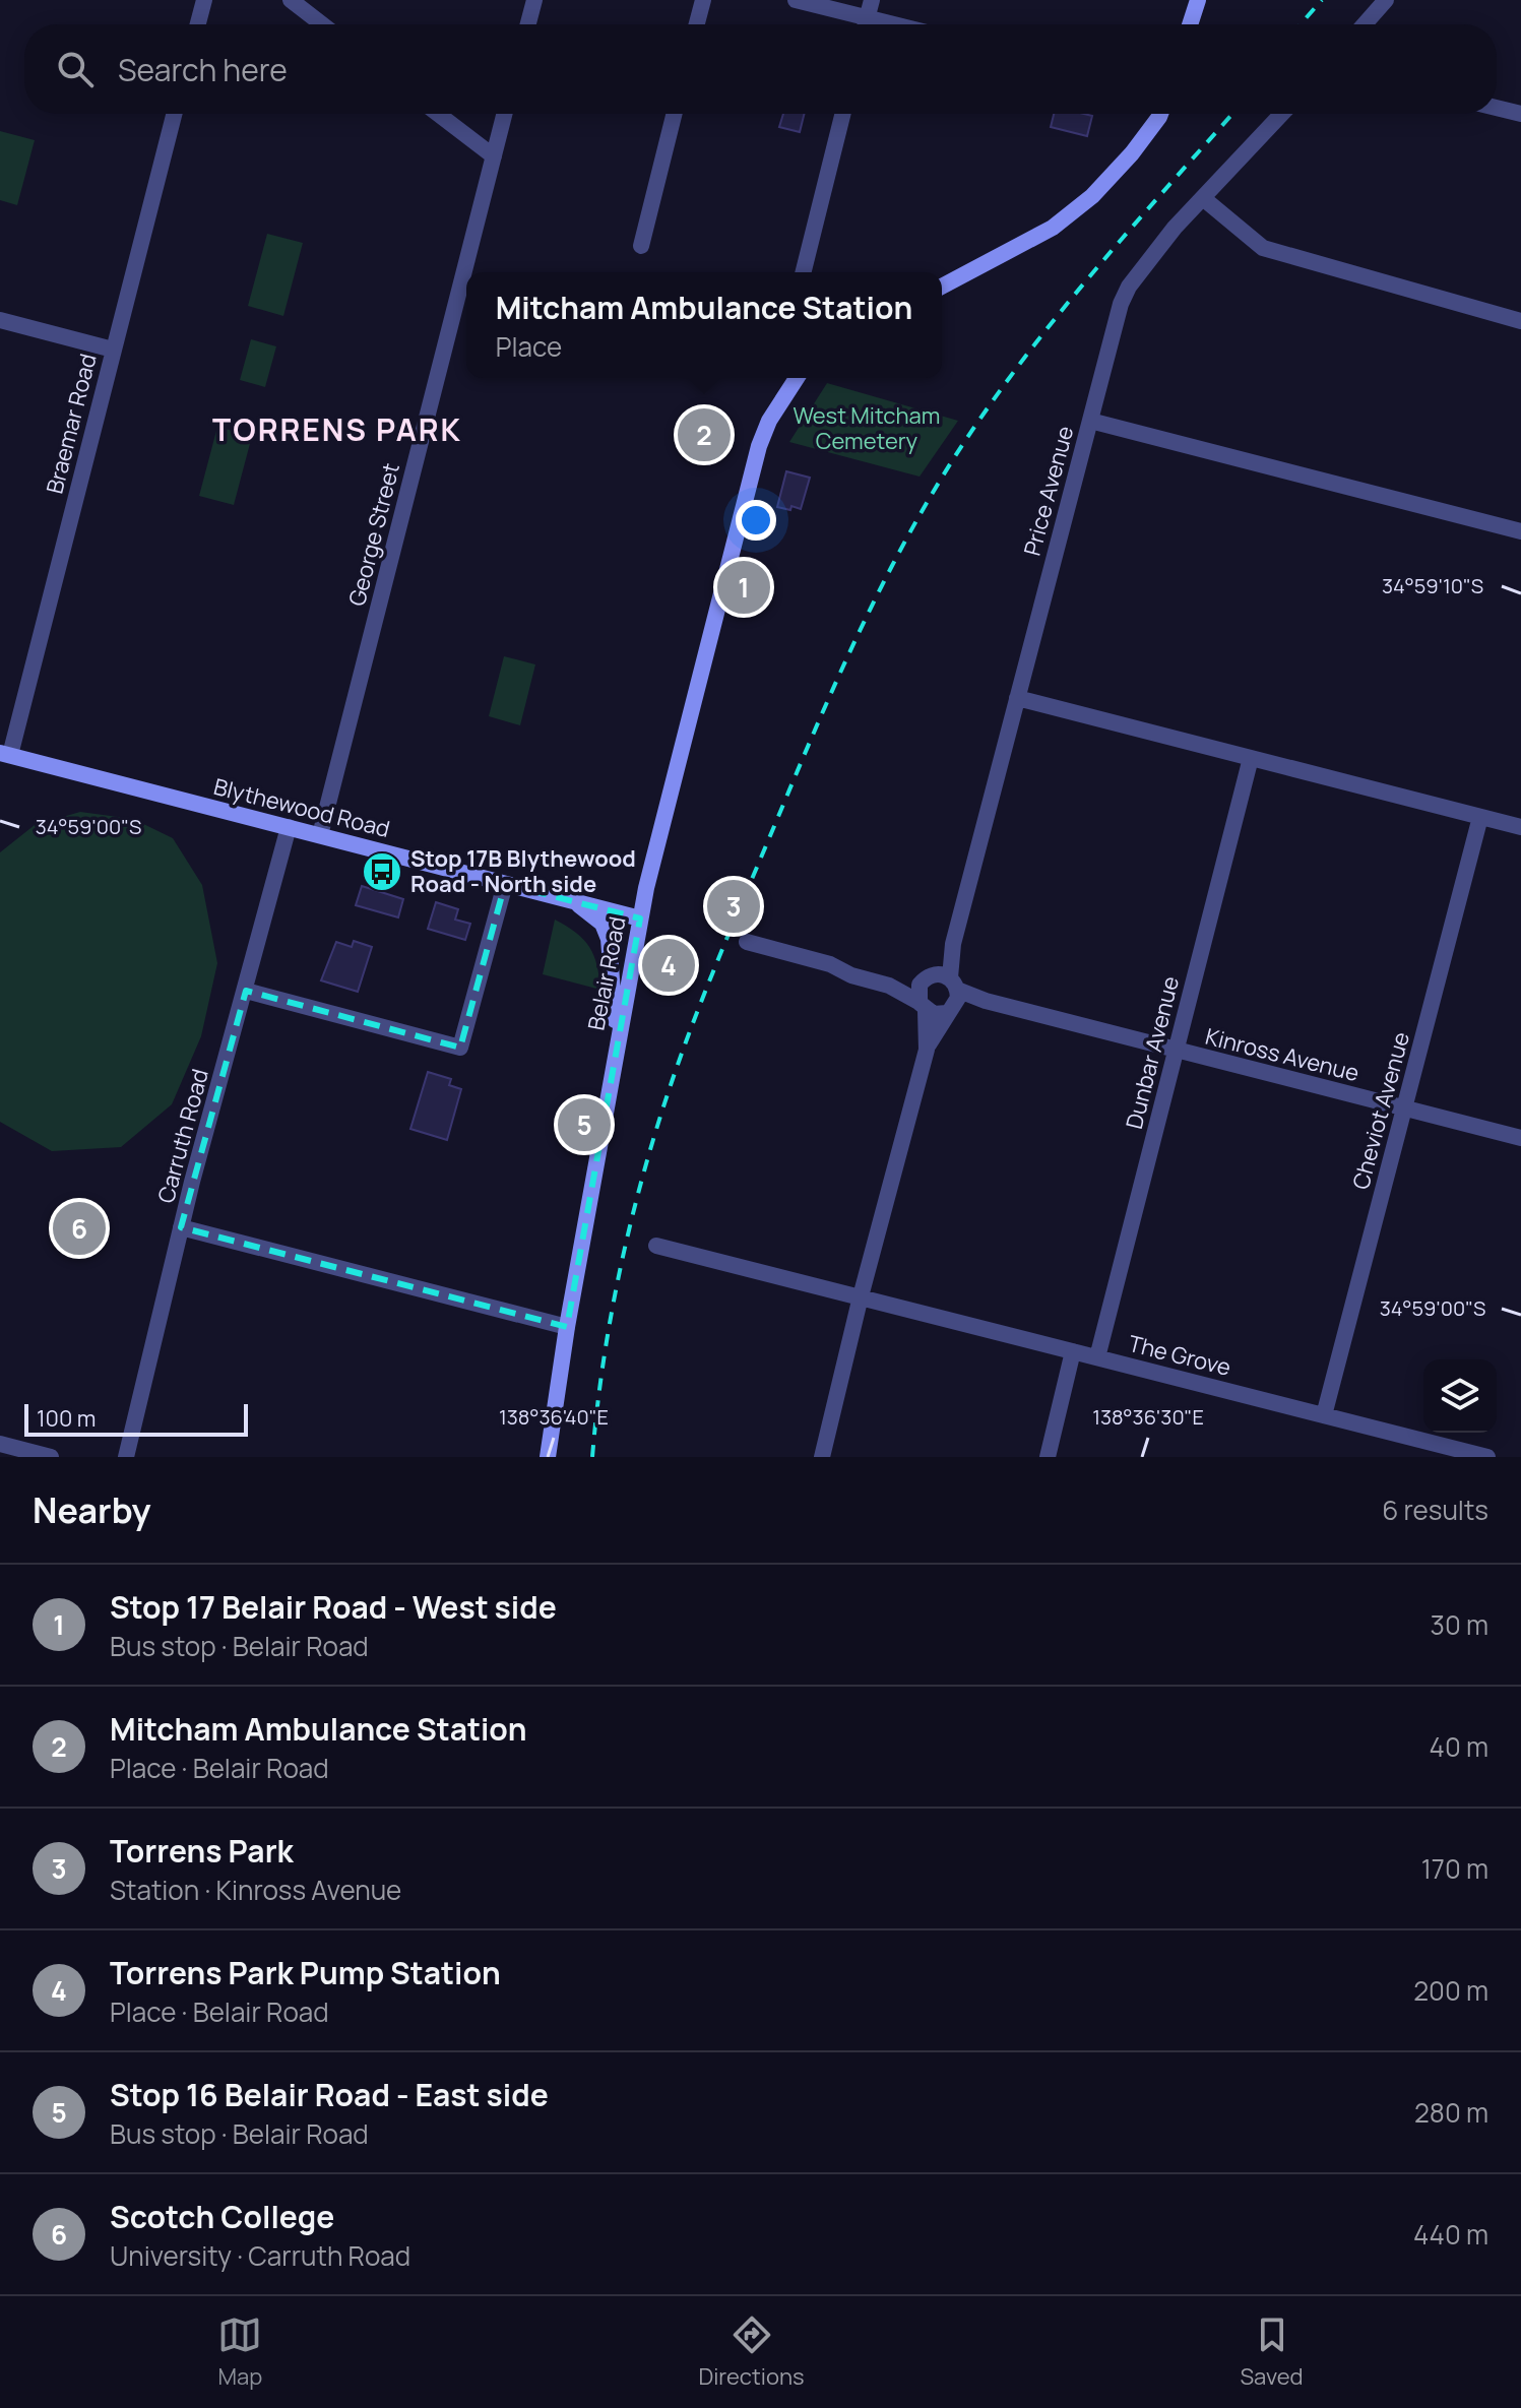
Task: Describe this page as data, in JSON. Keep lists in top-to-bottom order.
{
  "streets": {
    "main road": ["Blythewood Road", "Belair Road"],
    "street": [
      "Braemar Road",
      "Price Avenue",
      "George Street",
      "Dunbar Avenue",
      "Kinross Avenue",
      "Cheviot Avenue",
      "Carruth Road",
      "The Grove"
    ]
  },
  "crossings": [
    ["Braemar Road", "Blythewood Road"],
    ["Price Avenue", "Kinross Avenue"],
    ["Price Avenue", "The Grove"],
    ["George Street", "Blythewood Road"],
    ["Blythewood Road", "Belair Road"],
    ["Blythewood Road", "Carruth Road"],
    ["Dunbar Avenue", "Kinross Avenue"],
    ["Dunbar Avenue", "The Grove"],
    ["Kinross Avenue", "Cheviot Avenue"],
    ["Cheviot Avenue", "The Grove"]
  ],
  "districts": ["TORRENS PARK"],
  "parks": ["West Mitcham Cemetery"],
  "places": {
    "bus stop": ["Stop 17B Blythewood Road - North side"]
  },
  "scale_bar": "100 m",
  "page": {
    "search": "Search here",
    "popup": ["Mitcham Ambulance Station", "Place"],
    "pins": [
      "2",
      "1",
      "3",
      "4",
      "5",
      "6"
    ],
    "scale": "100 m",
    "heading": ["Nearby", "6 results"],
    "list": [
      {
        "mark": "1",
        "name": "Stop 17 Belair Road - West side",
        "note": "Bus stop · Belair Road",
        "value": "30 m"
      },
      {
        "mark": "2",
        "name": "Mitcham Ambulance Station",
        "note": "Place · Belair Road",
        "value": "40 m"
      },
      {
        "mark": "3",
        "name": "Torrens Park",
        "note": "Station · Kinross Avenue",
        "value": "170 m"
      },
      {
        "mark": "4",
        "name": "Torrens Park Pump Station",
        "note": "Place · Belair Road",
        "value": "200 m"
      },
      {
        "mark": "5",
        "name": "Stop 16 Belair Road - East side",
        "note": "Bus stop · Belair Road",
        "value": "280 m"
      },
      {
        "mark": "6",
        "name": "Scotch College",
        "note": "University · Carruth Road",
        "value": "440 m"
      }
    ],
    "nav": ["Map", "Directions", "Saved"]
  },
  "coordinates": [
    "34°59'10\"S",
    "34°59'00\"S",
    "138°36'40\"E",
    "138°36'30\"E"
  ]
}
